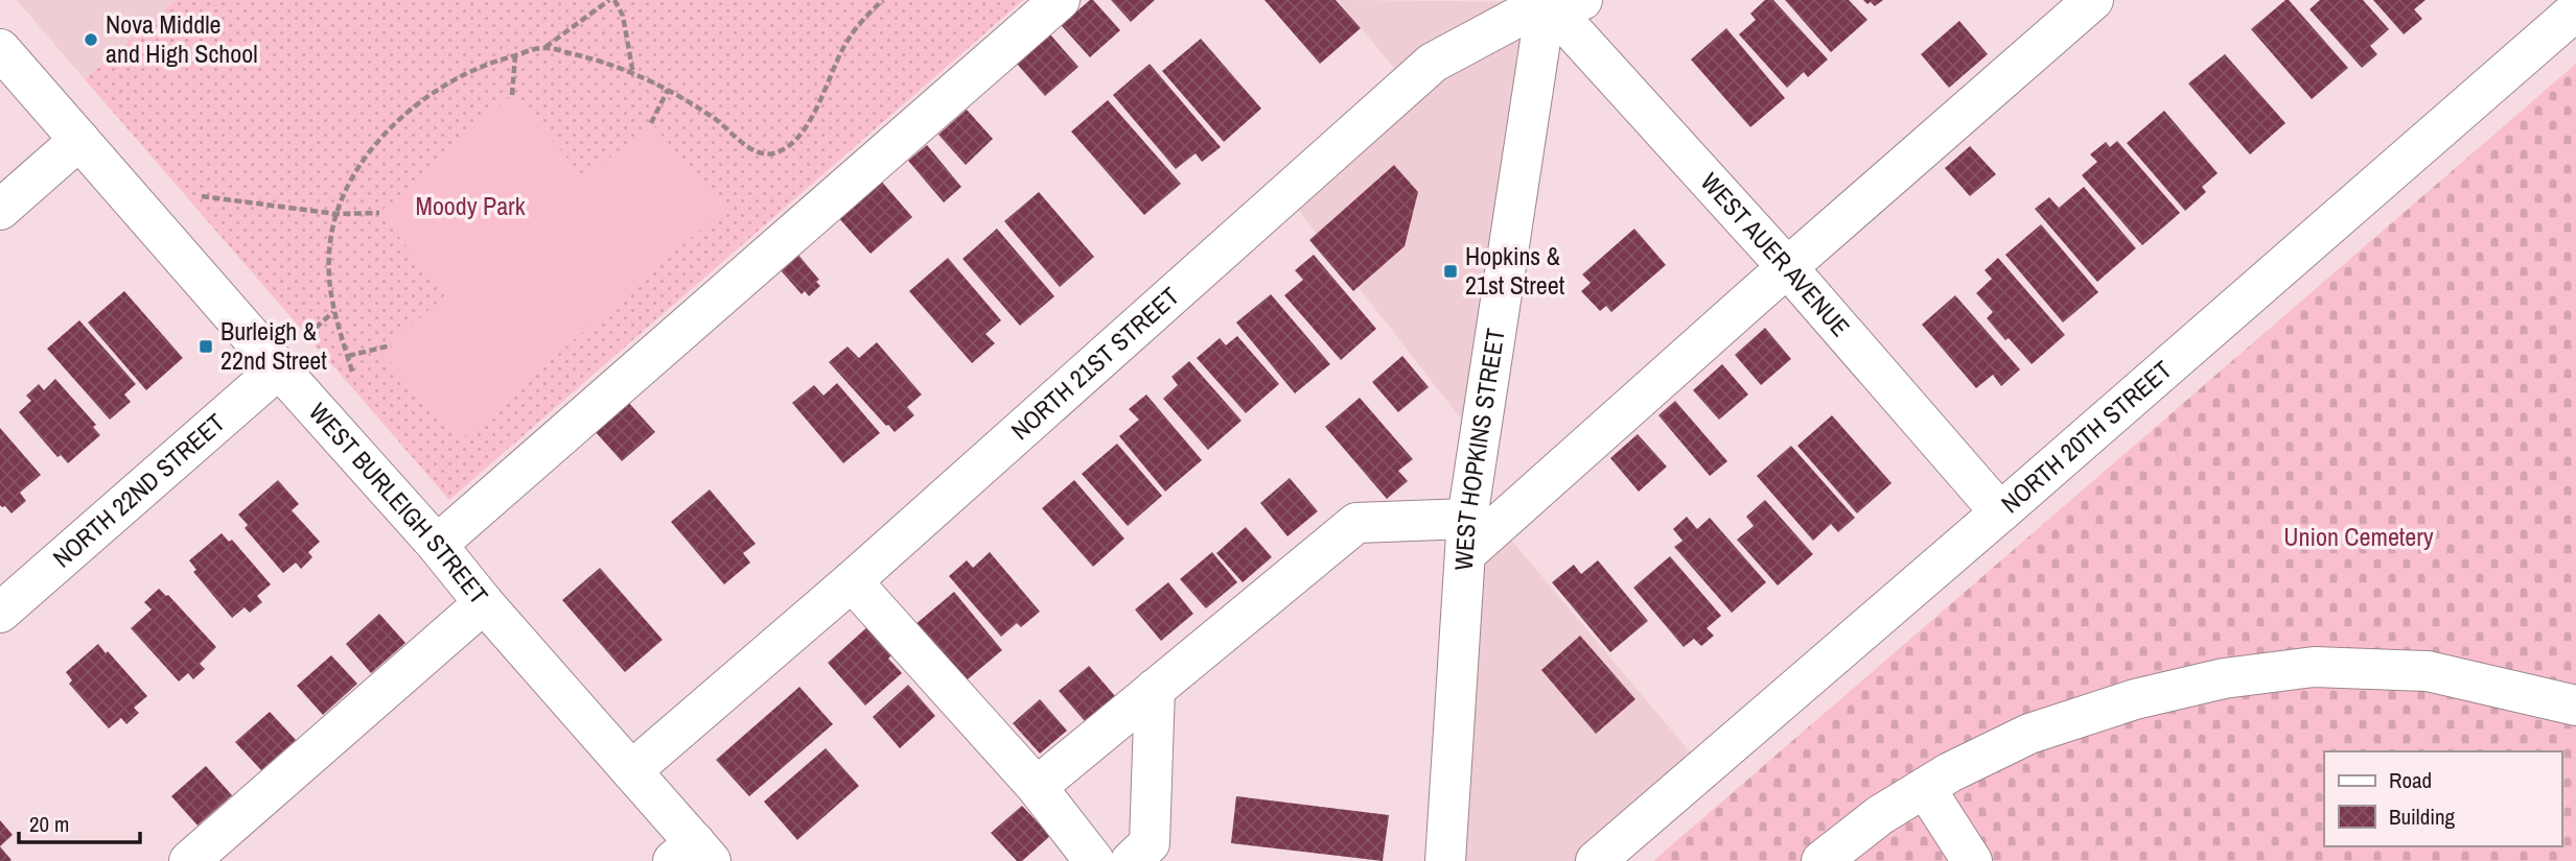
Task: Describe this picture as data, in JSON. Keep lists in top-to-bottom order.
{
  "streets": {
    "main road": [
      "WEST AUER AVENUE",
      "NORTH 21ST STREET",
      "NORTH 20TH STREET",
      "WEST HOPKINS STREET",
      "NORTH 22ND STREET",
      "WEST BURLEIGH STREET"
    ]
  },
  "crossings": [
    ["WEST AUER AVENUE", "NORTH 21ST STREET"],
    ["WEST AUER AVENUE", "NORTH 20TH STREET"],
    ["WEST AUER AVENUE", "WEST HOPKINS STREET"],
    ["NORTH 21ST STREET", "WEST HOPKINS STREET"],
    ["NORTH 21ST STREET", "WEST BURLEIGH STREET"],
    ["NORTH 22ND STREET", "WEST BURLEIGH STREET"]
  ],
  "parks": ["Moody Park", "Union Cemetery"],
  "places": {
    "other": ["Nova Middle and High School"],
    "transit": ["Hopkins & 21st Street", "Burleigh & 22nd Street"]
  },
  "legend": ["Road", "Building"],
  "scale_bar": "20 m"
}
